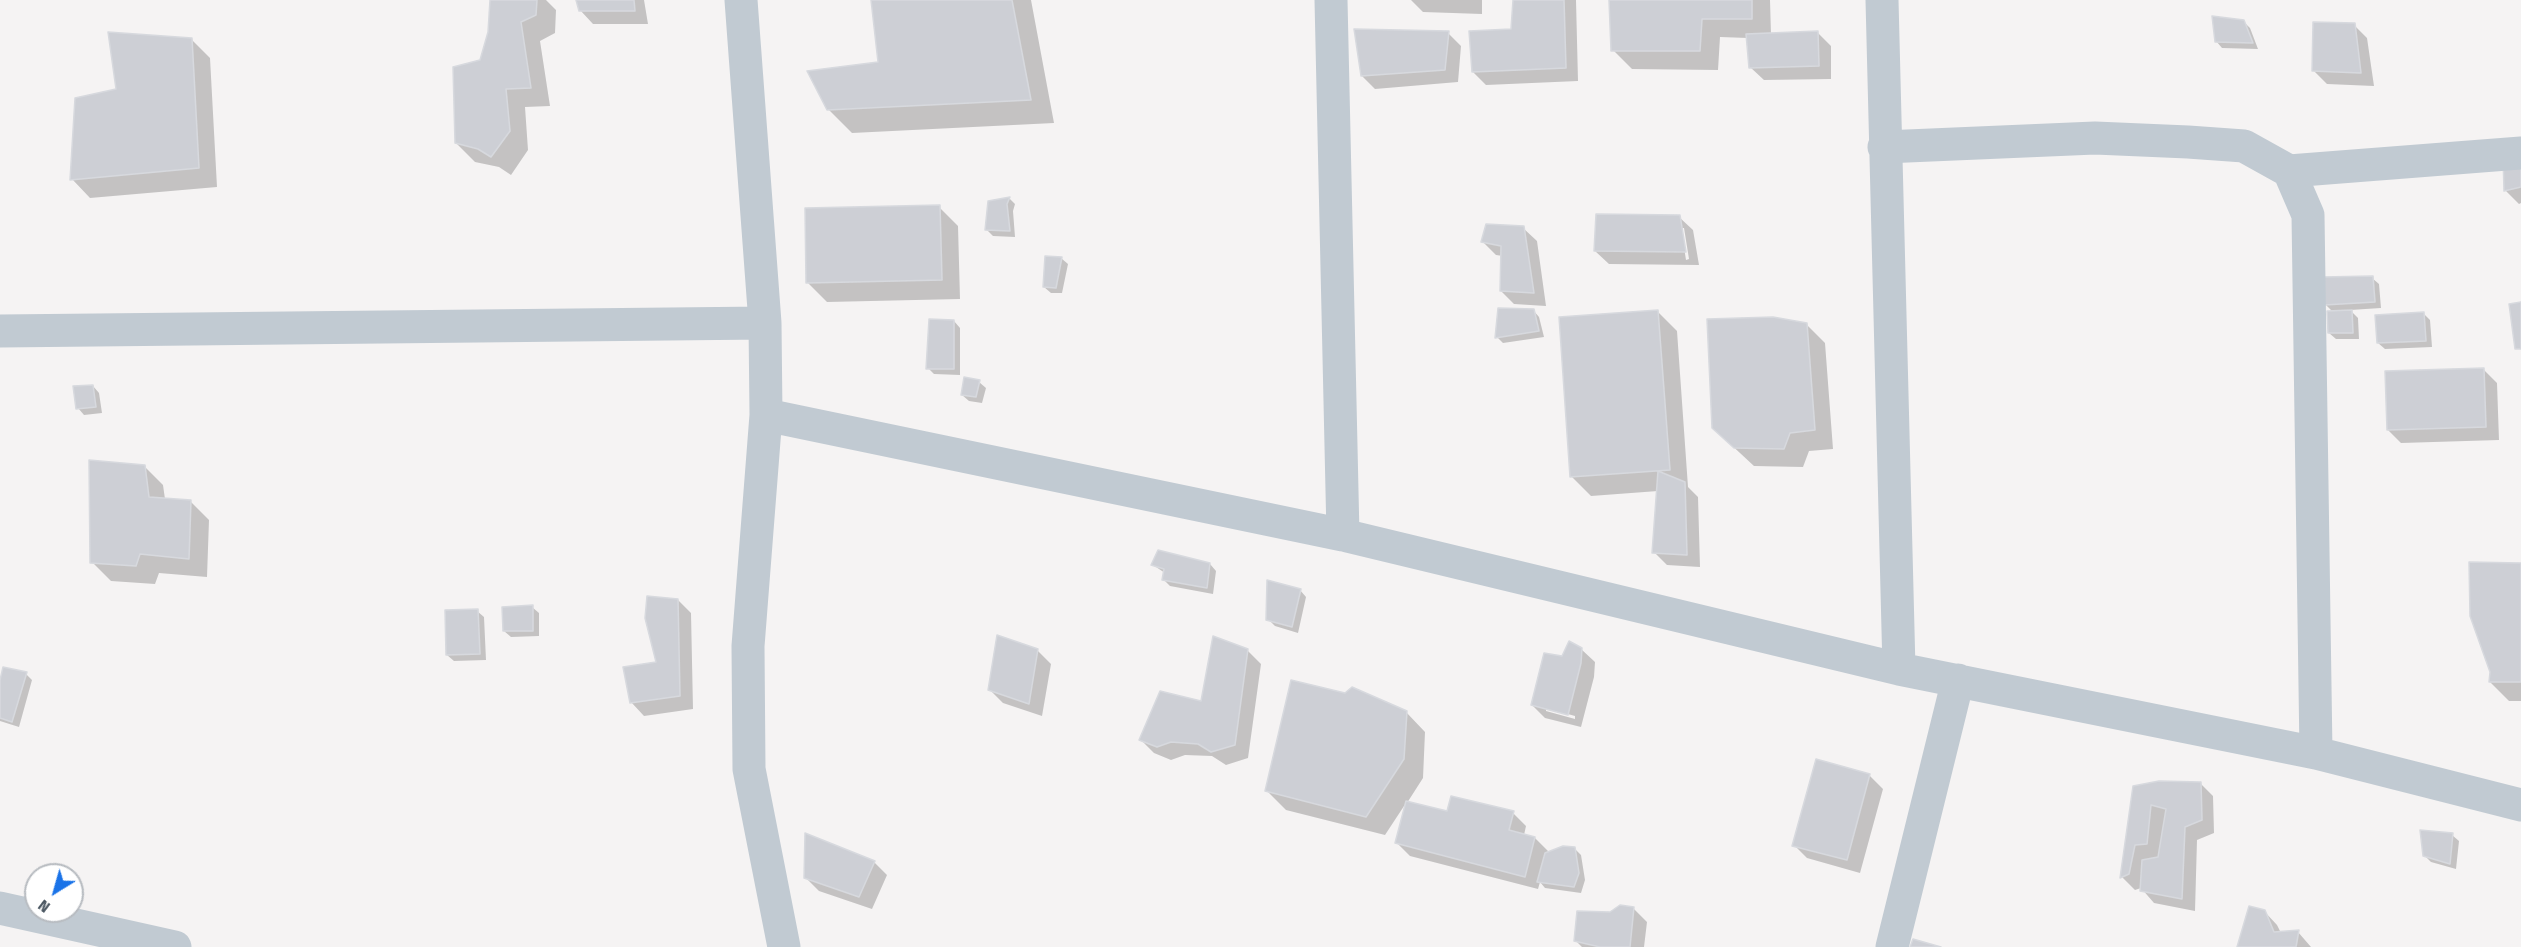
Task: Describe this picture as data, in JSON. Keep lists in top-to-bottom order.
{
  "north": "bottom left"
}
